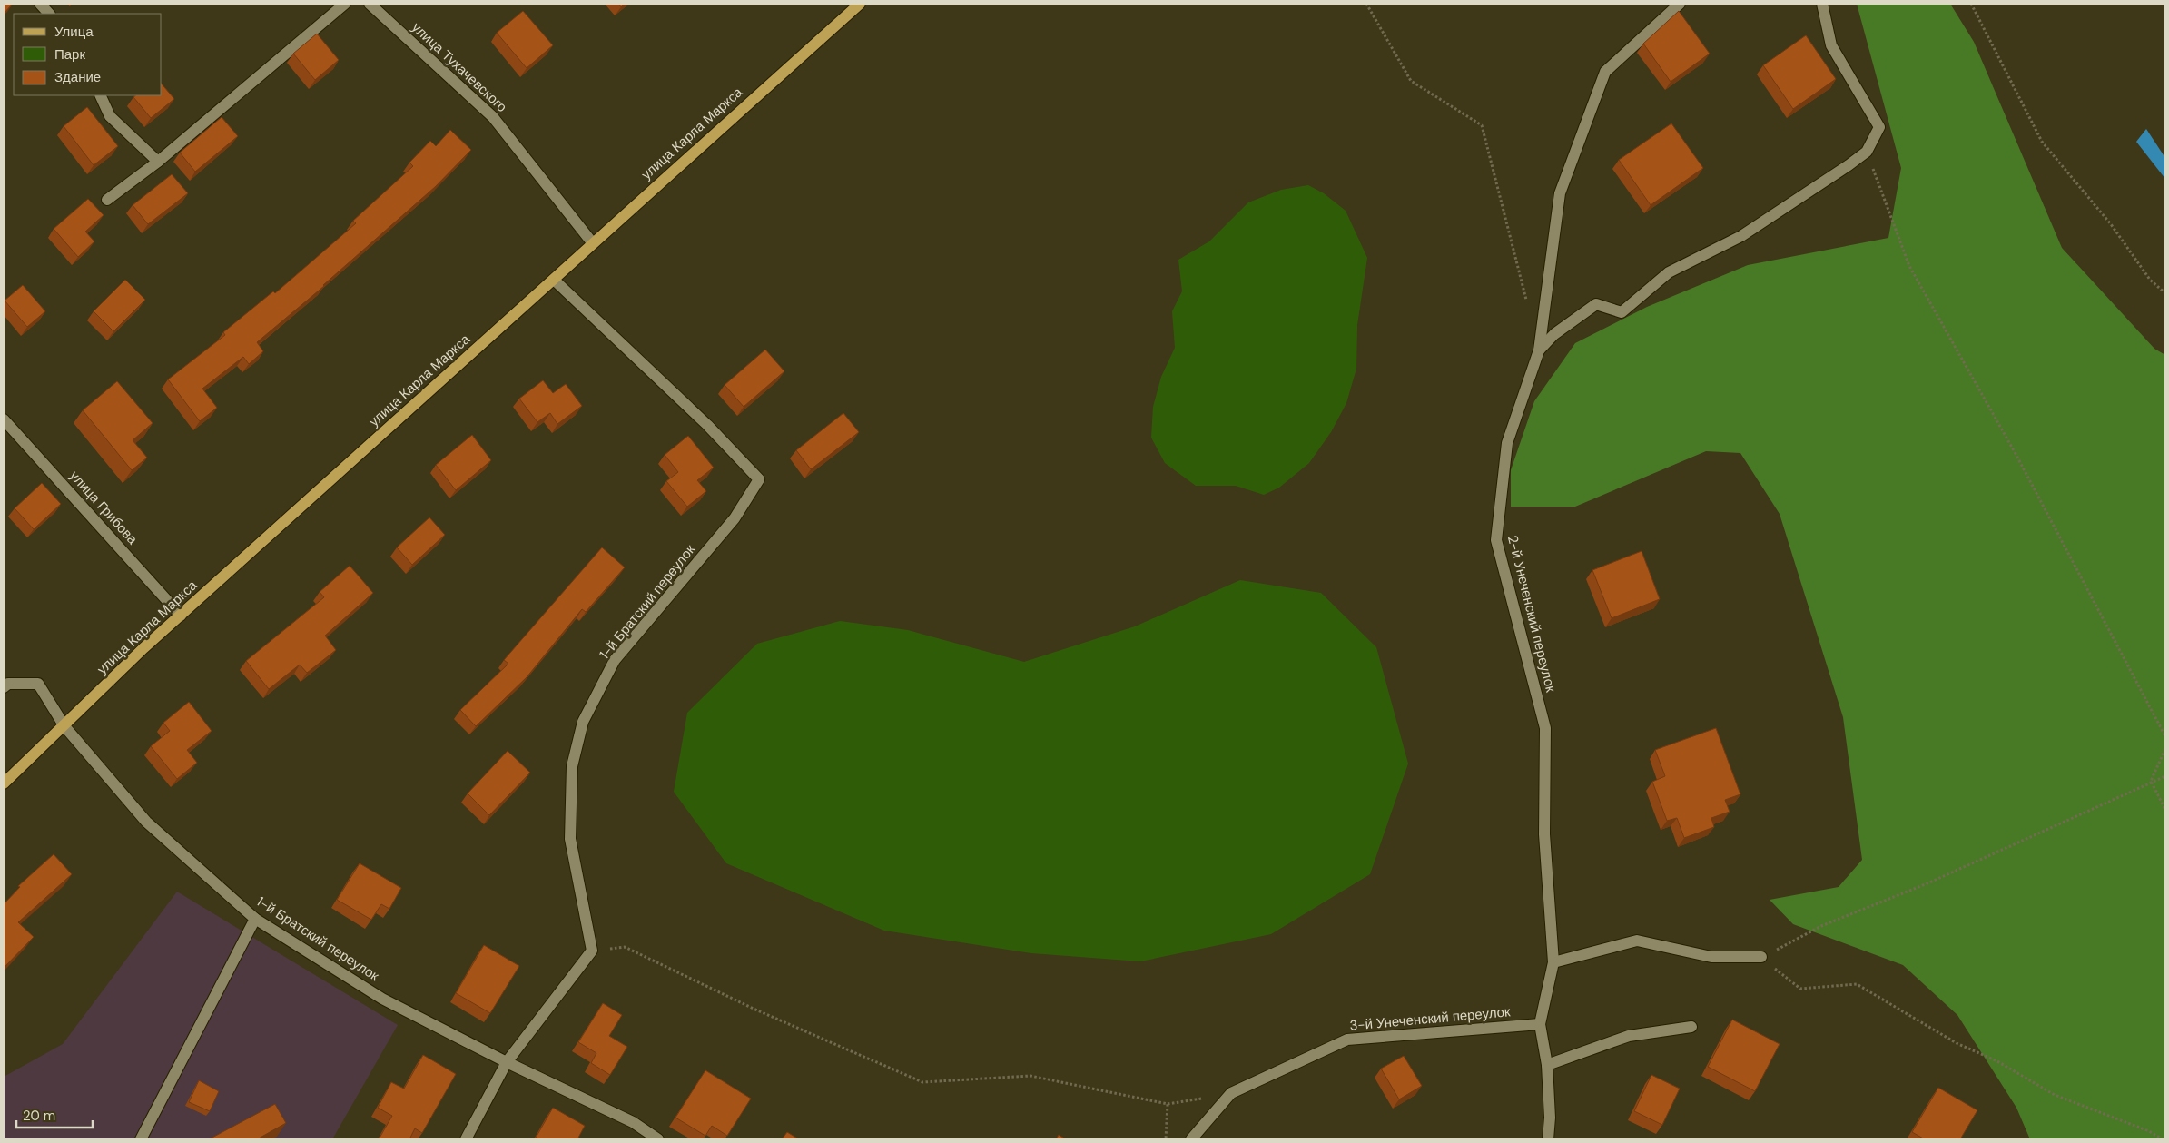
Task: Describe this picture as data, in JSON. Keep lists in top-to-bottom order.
{
  "streets": {
    "main road": ["улица Карла Маркса"],
    "street": [
      "улица Тухачевского",
      "улица Грибова",
      "1-й Братский переулок",
      "2-й Унеченский переулок",
      "3-й Унеченский переулок"
    ]
  },
  "crossings": [
    ["улица Тухачевского", "улица Карла Маркса"],
    ["улица Карла Маркса", "улица Грибова"],
    ["улица Карла Маркса", "1-й Братский переулок"],
    ["2-й Унеченский переулок", "3-й Унеченский переулок"]
  ],
  "legend": ["Улица", "Парк", "Здание"],
  "scale_bar": "20 m"
}
